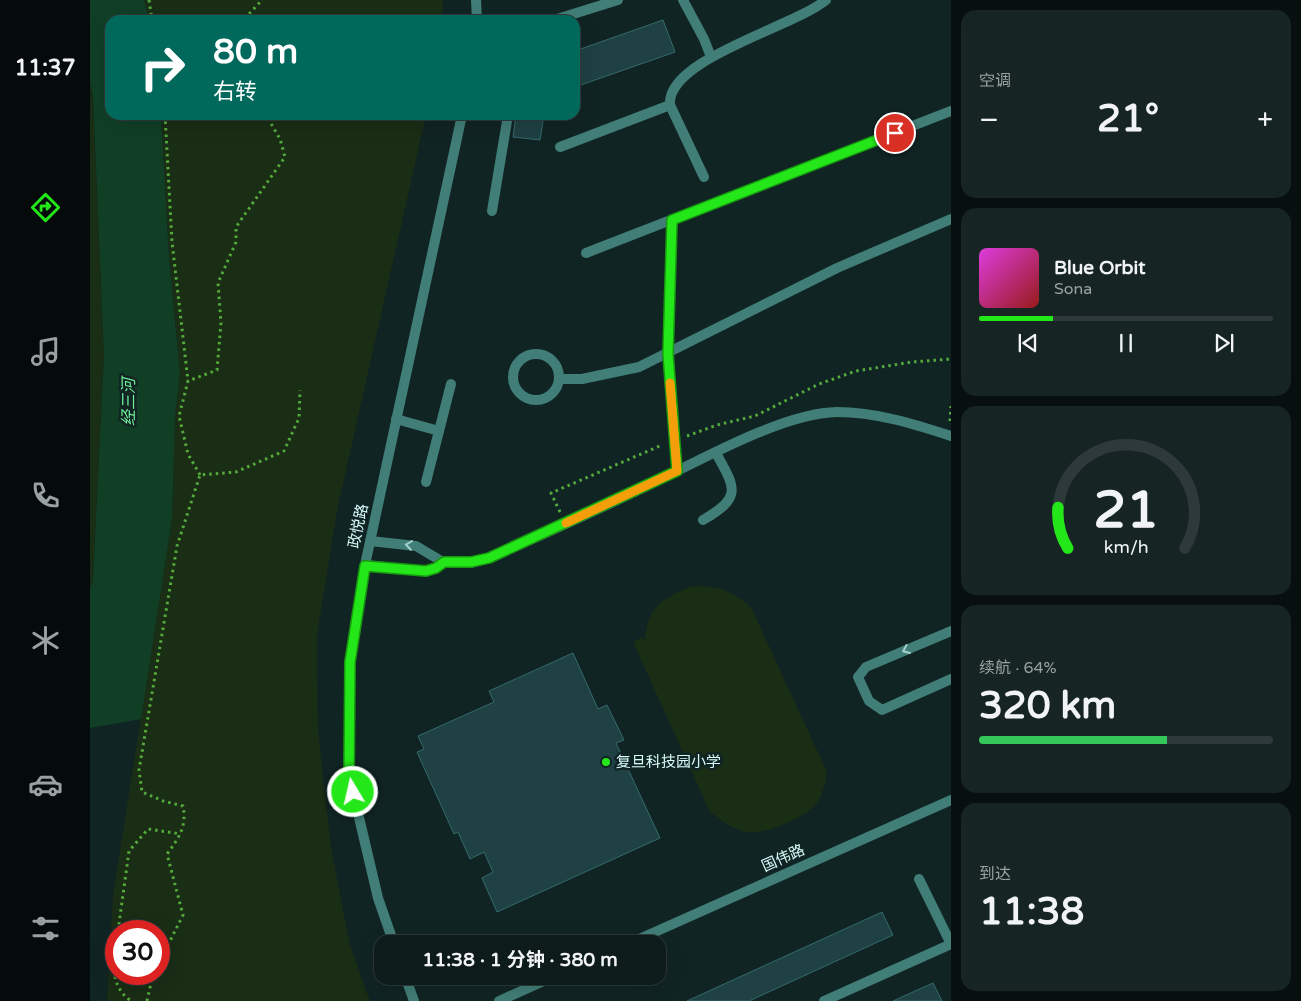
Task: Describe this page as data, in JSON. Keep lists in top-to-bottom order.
{
  "streets": {
    "street": ["政悦路", "国伟路"]
  },
  "water": ["经三河"],
  "places": ["复旦科技园小学"],
  "page": {
    "tabs": "11:37",
    "tile": [
      "空调",
      ["续航 · 64%", "320 km"],
      ["到达", "11:38"]
    ],
    "turn": ["80 m", "右转"],
    "heat": ["−", "21°", "+"],
    "song": ["Blue Orbit", "Sona"],
    "limit": "30",
    "trip": "11:38 · 1 分钟 · 380 m",
    "gauge": ["21", "km/h"]
  }
}
